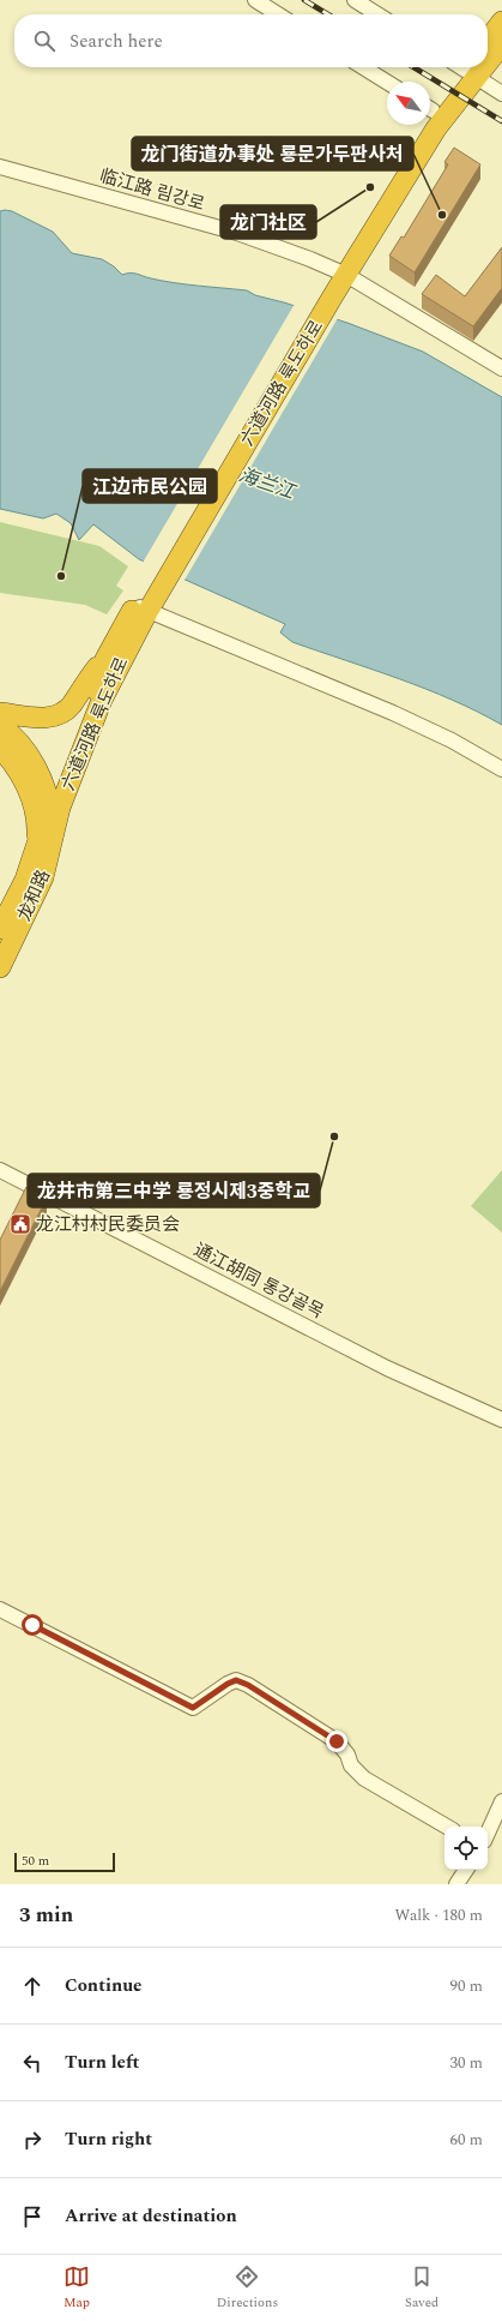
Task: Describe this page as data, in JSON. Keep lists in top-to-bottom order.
{
  "streets": {
    "highway": ["六道河路 륙도하로", "龙和路"],
    "street": ["临江路 림강로", "通江胡同 통강골목"]
  },
  "crossings": [
    ["临江路 림강로", "六道河路 륙도하로"],
    ["六道河路 륙도하로", "龙和路"]
  ],
  "water": ["海兰江"],
  "places": {
    "other": [
      "龙门社区",
      "龙门街道办事处 룡문가두판사처",
      "江边市民公园",
      "龙井市第三中学 룡정시제3중학교"
    ],
    "public building": ["龙江村村民委员会"]
  },
  "scale_bar": "50 m",
  "north": "top left",
  "page": {
    "search": "Search here",
    "scale": "50 m",
    "heading": ["3 min", "Walk · 180 m"],
    "list": [
      ["Continue", "90 m"],
      ["Turn left", "30 m"],
      ["Turn right", "60 m"],
      "Arrive at destination"
    ],
    "nav": ["Map", "Directions", "Saved"]
  }
}
